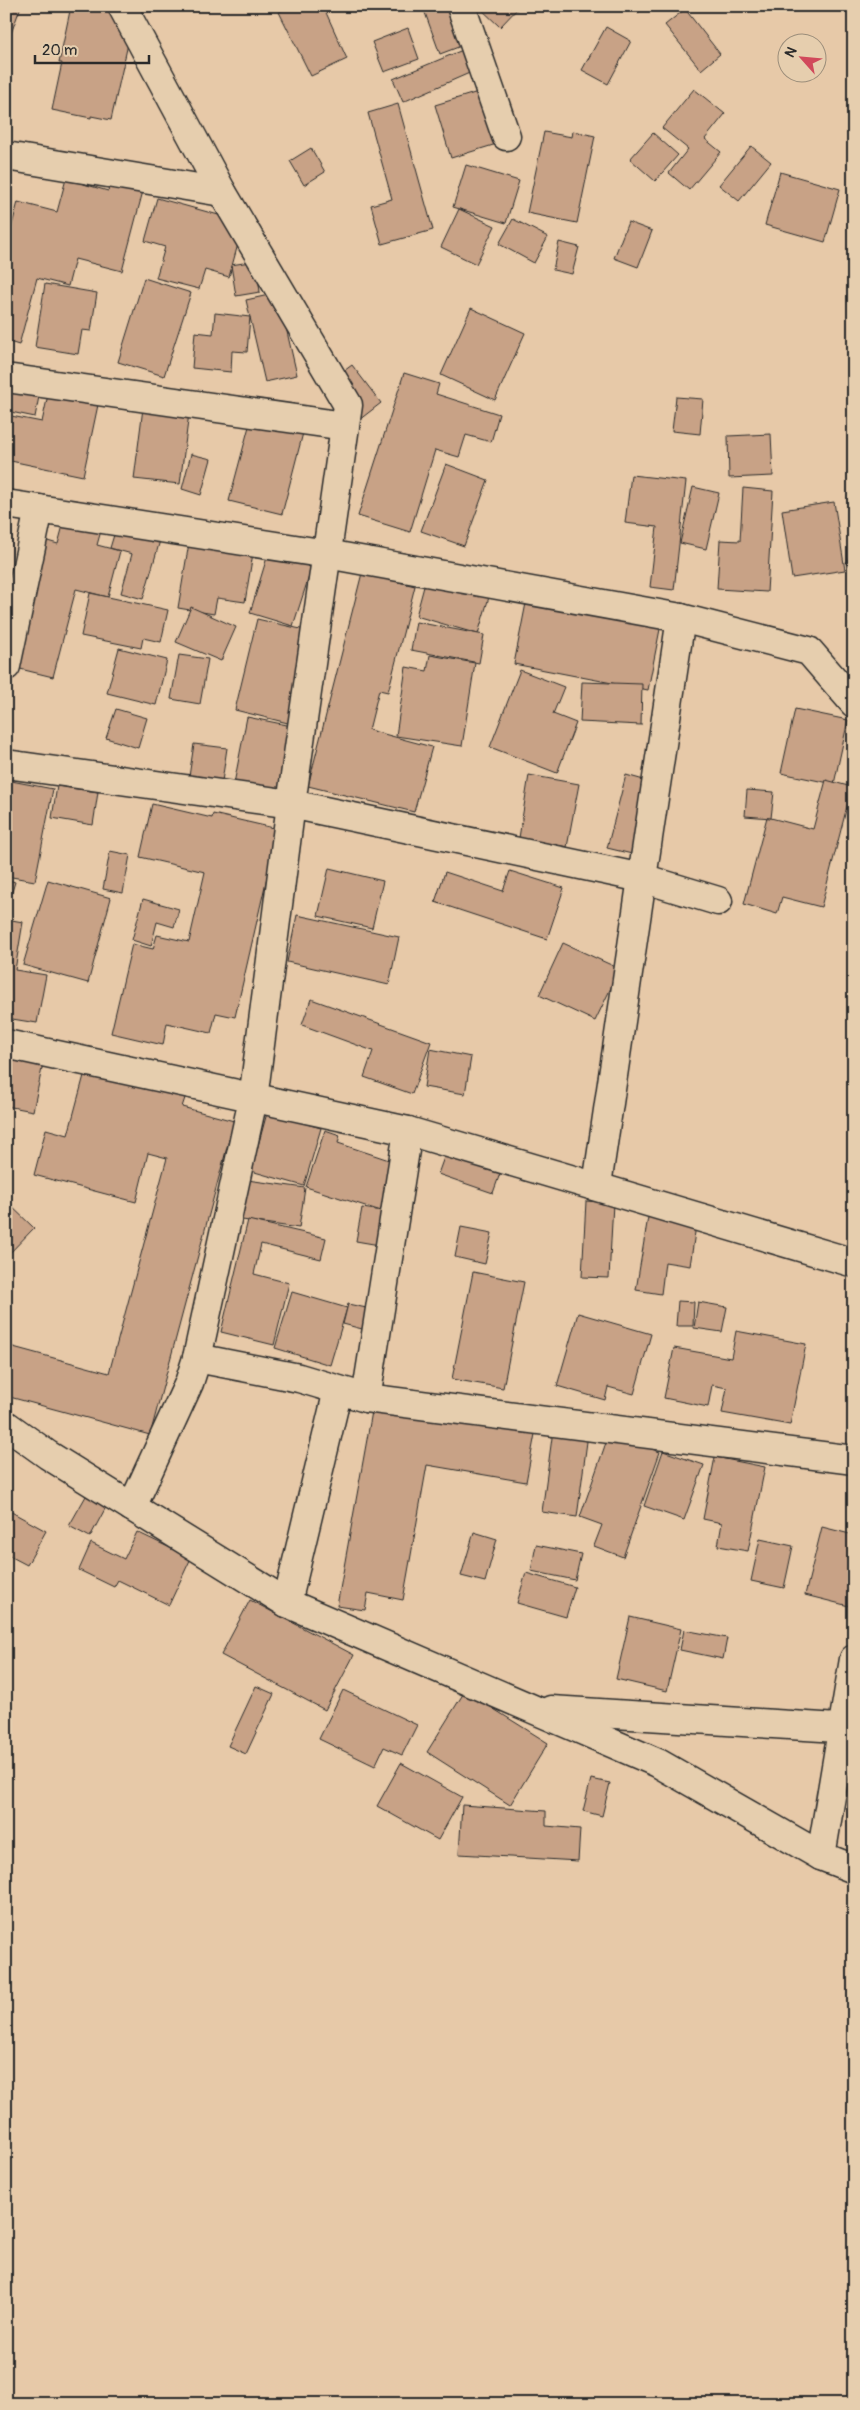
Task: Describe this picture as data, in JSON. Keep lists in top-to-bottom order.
{
  "scale_bar": "20 m",
  "north": "top left"
}
